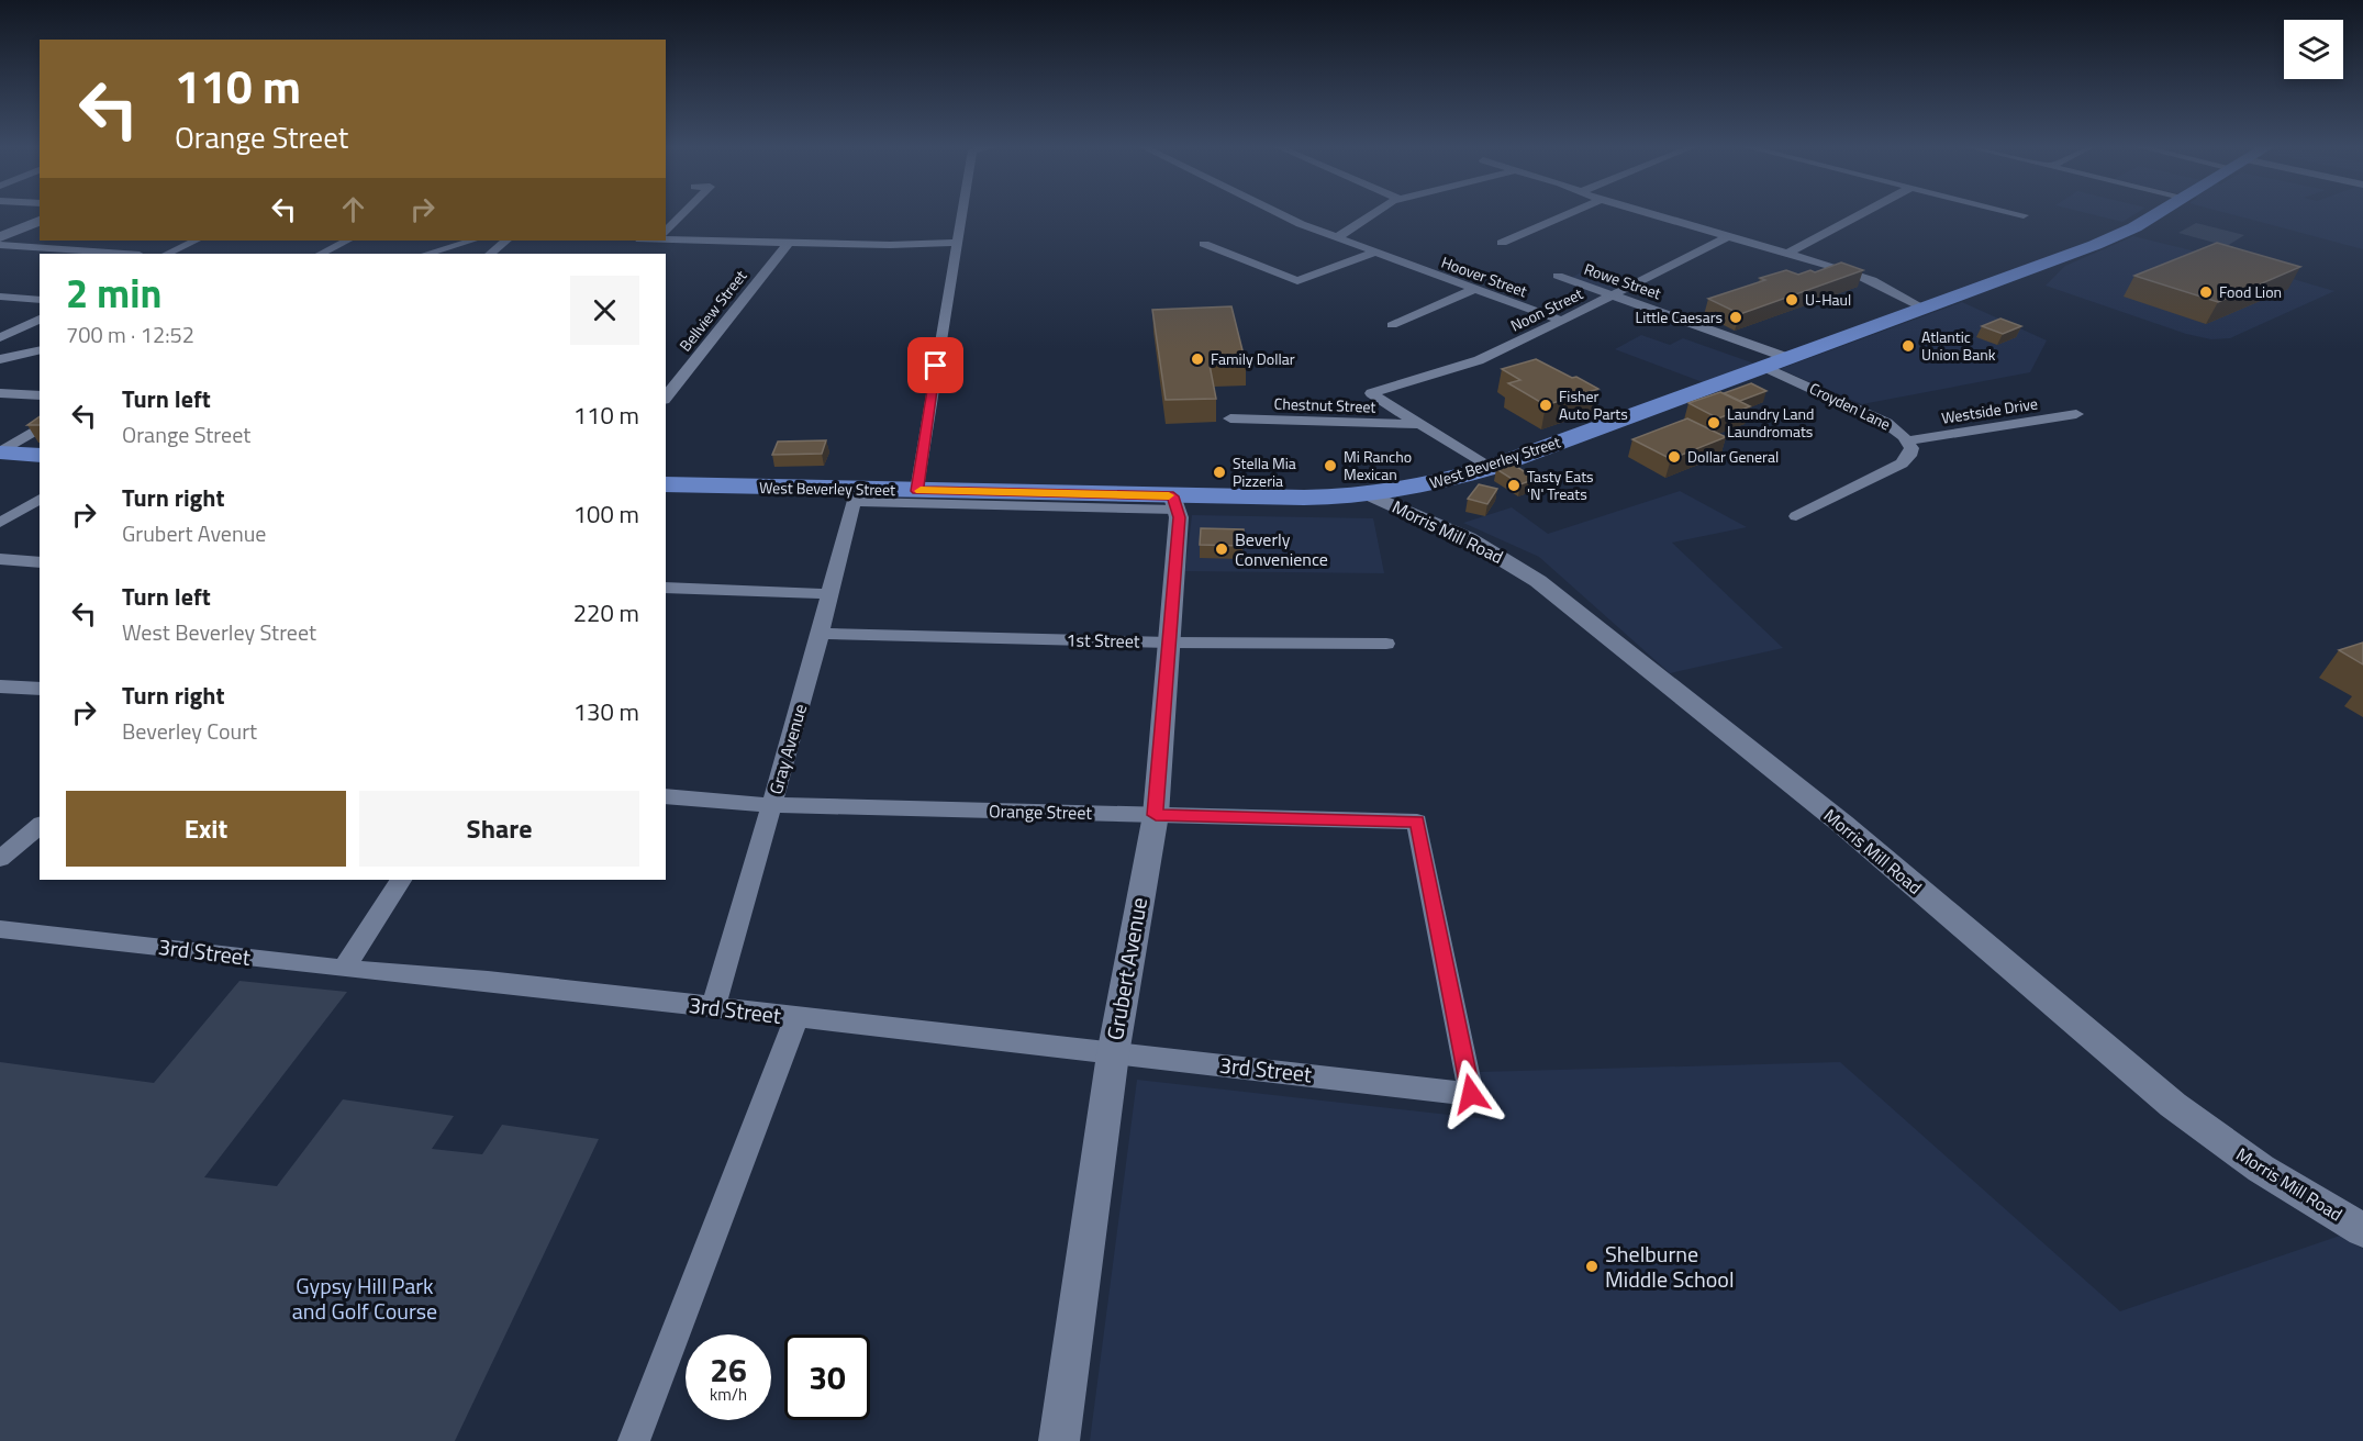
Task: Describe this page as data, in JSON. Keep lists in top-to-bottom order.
{
  "streets": {
    "main road": ["West Beverley Street"],
    "street": [
      "Hoover Street",
      "Rowe Street",
      "Noon Street",
      "Bellview Street",
      "Chestnut Street",
      "Croyden Lane",
      "Westside Drive",
      "Morris Mill Road",
      "1st Street",
      "Gray Avenue",
      "Orange Street",
      "3rd Street",
      "Grubert Avenue"
    ]
  },
  "crossings": [
    ["Hoover Street", "Noon Street"],
    ["Rowe Street", "Noon Street"],
    ["Rowe Street", "West Beverley Street"],
    ["Noon Street", "Chestnut Street"],
    ["Croyden Lane", "Westside Drive"],
    ["Croyden Lane", "West Beverley Street"],
    ["West Beverley Street", "Morris Mill Road"],
    ["West Beverley Street", "Gray Avenue"],
    ["West Beverley Street", "Grubert Avenue"],
    ["1st Street", "Gray Avenue"],
    ["1st Street", "Grubert Avenue"],
    ["Gray Avenue", "Orange Street"],
    ["Gray Avenue", "3rd Street"],
    ["Orange Street", "3rd Street"],
    ["Orange Street", "Grubert Avenue"],
    ["3rd Street", "Grubert Avenue"]
  ],
  "parks": ["Gypsy Hill Park and Golf Course"],
  "places": [
    "Food Lion",
    "U-Haul",
    "Little Caesars",
    "Atlantic Union Bank",
    "Family Dollar",
    "Fisher Auto Parts",
    "Laundry Land Laundromats",
    "Dollar General",
    "Mi Rancho Mexican",
    "Stella Mia Pizzeria",
    "Tasty Eats 'N' Treats",
    "Beverly Convenience",
    "Shelburne Middle School"
  ],
  "page": {
    "turn": ["110 m", "Orange Street"],
    "heading": ["2 min", "700 m · 12:52"],
    "list": [
      {
        "name": "Turn left",
        "note": "Orange Street",
        "value": "110 m"
      },
      {
        "name": "Turn right",
        "note": "Grubert Avenue",
        "value": "100 m"
      },
      {
        "name": "Turn left",
        "note": "West Beverley Street",
        "value": "220 m"
      },
      {
        "name": "Turn right",
        "note": "Beverley Court",
        "value": "130 m"
      }
    ],
    "buttons": ["Exit", "Share"],
    "speed": "26 km/h",
    "limit": "30"
  }
}
